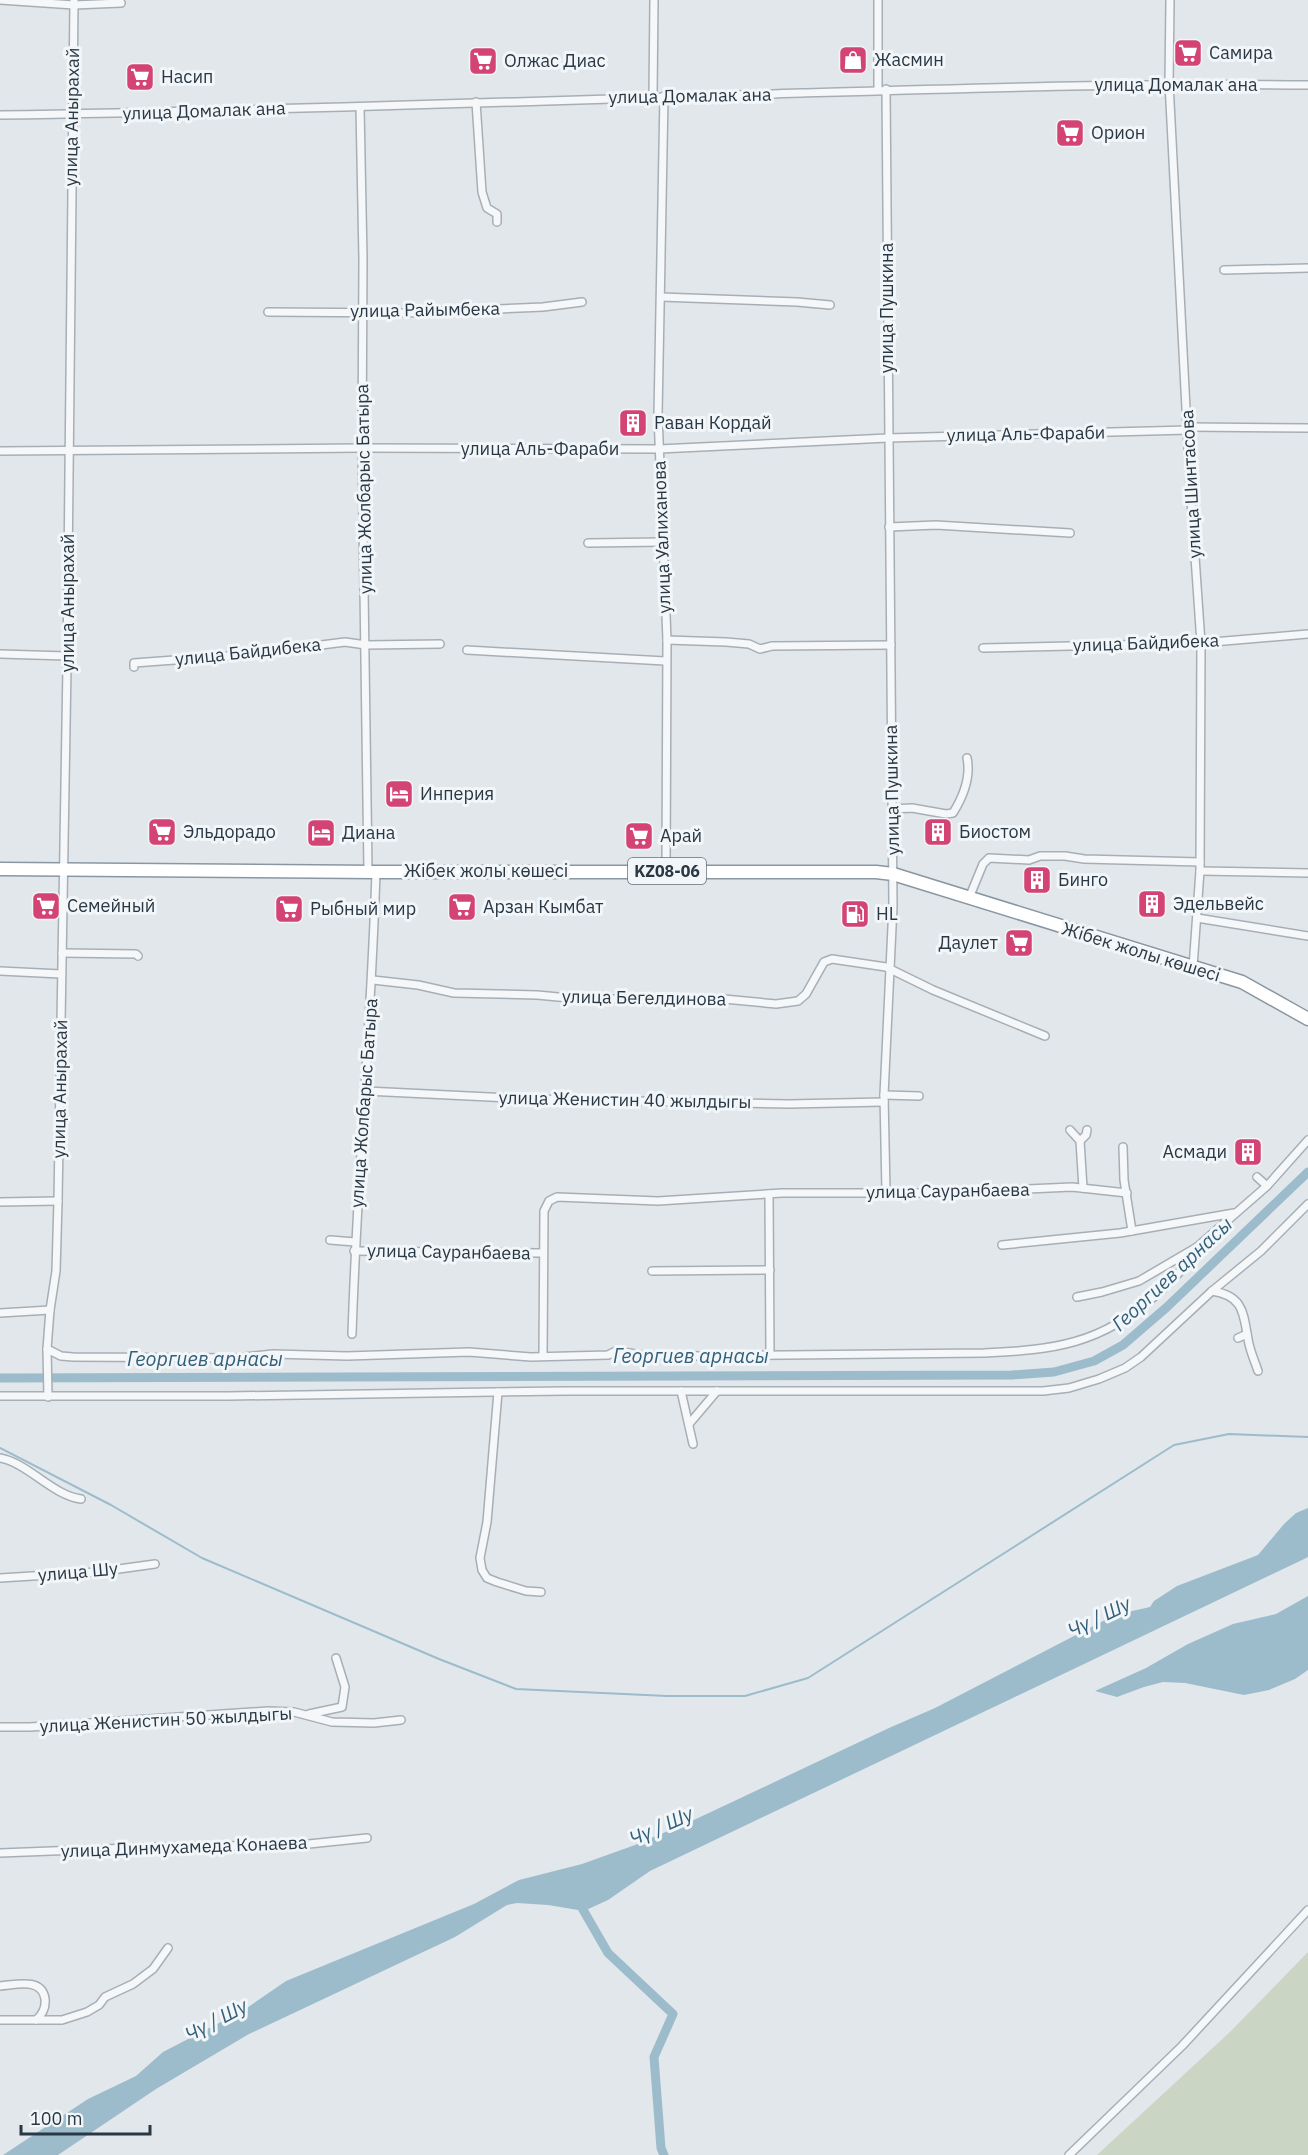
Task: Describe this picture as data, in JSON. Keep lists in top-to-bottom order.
{
  "streets": {
    "highway": ["Жібек жолы көшесі", "KZ08-06"],
    "street": [
      "улица Домалак ана",
      "улица Анырахай",
      "улица Пушкина",
      "улица Райымбека",
      "улица Аль-Фараби",
      "улица Шинтасова",
      "улица Жолбарыс Батыра",
      "улица Уалиханова",
      "улица Байдибека",
      "улица Бегелдинова",
      "улица Женистин 40 жылдыгы",
      "улица Сауранбаева",
      "улица Шу",
      "улица Женистин 50 жылдыгы",
      "улица Динмухамеда Конаева"
    ]
  },
  "crossings": [
    ["улица Домалак ана", "улица Анырахай"],
    ["улица Домалак ана", "улица Пушкина"],
    ["улица Домалак ана", "улица Шинтасова"],
    ["улица Домалак ана", "улица Жолбарыс Батыра"],
    ["улица Домалак ана", "улица Уалиханова"],
    ["улица Анырахай", "улица Аль-Фараби"],
    ["улица Анырахай", "Жібек жолы көшесі"],
    ["улица Пушкина", "улица Аль-Фараби"],
    ["улица Пушкина", "Жібек жолы көшесі"],
    ["улица Пушкина", "улица Бегелдинова"],
    ["улица Пушкина", "улица Женистин 40 жылдыгы"],
    ["улица Пушкина", "улица Сауранбаева"],
    ["улица Райымбека", "улица Жолбарыс Батыра"],
    ["улица Аль-Фараби", "улица Шинтасова"],
    ["улица Аль-Фараби", "улица Жолбарыс Батыра"],
    ["улица Аль-Фараби", "улица Уалиханова"],
    ["улица Шинтасова", "улица Байдибека"],
    ["улица Шинтасова", "Жібек жолы көшесі"],
    ["улица Жолбарыс Батыра", "улица Байдибека"],
    ["улица Жолбарыс Батыра", "Жібек жолы көшесі"],
    ["улица Жолбарыс Батыра", "улица Бегелдинова"],
    ["улица Жолбарыс Батыра", "улица Женистин 40 жылдыгы"],
    ["улица Жолбарыс Батыра", "улица Сауранбаева"],
    ["улица Уалиханова", "Жібек жолы көшесі"]
  ],
  "water": ["Георгиев арнасы", "Чү / Шу"],
  "places": {
    "supermarket": [
      "Самира",
      "Олжас Диас",
      "Насип",
      "Орион",
      "Эльдорадо",
      "Арай",
      "Семейный",
      "Арзан Кымбат",
      "Рыбный мир",
      "Даулет"
    ],
    "shop": ["Жасмин"],
    "building": [
      "Раван Кордай",
      "Биостом",
      "Бинго",
      "Эдельвейс",
      "Асмади"
    ],
    "hotel": ["Инперия", "Диана"],
    "fuel station": ["HL"]
  },
  "scale_bar": "100 m"
}
